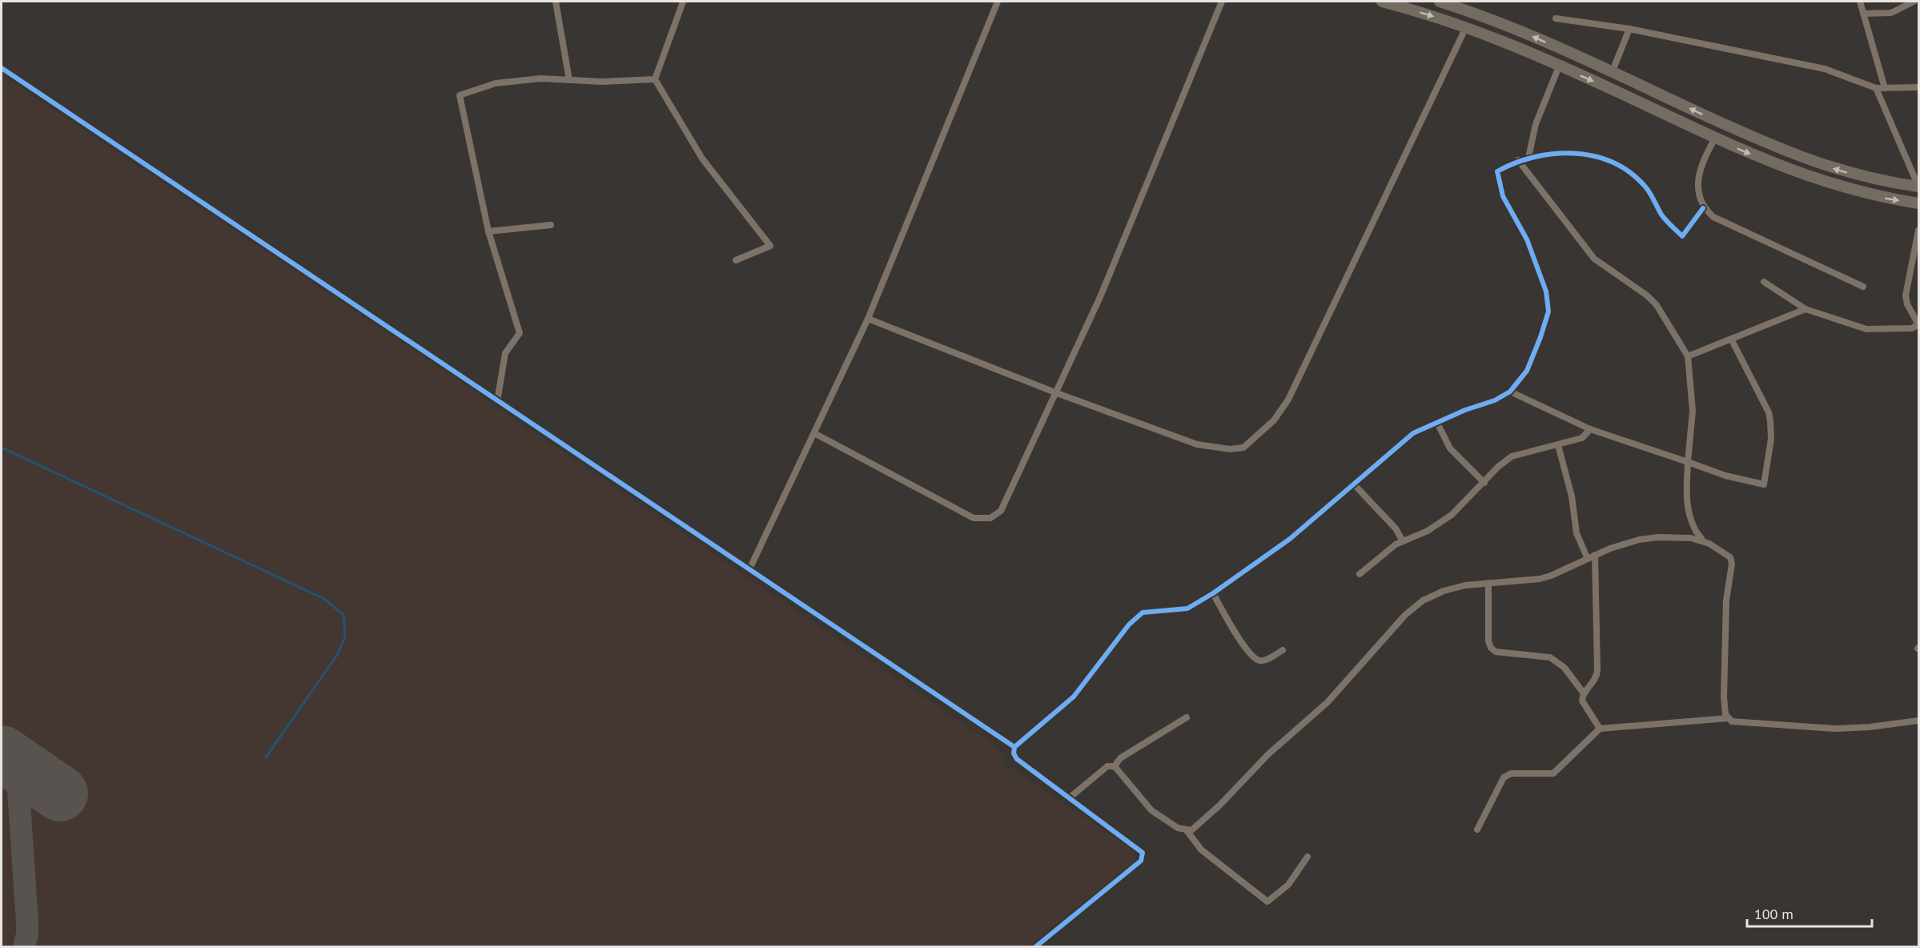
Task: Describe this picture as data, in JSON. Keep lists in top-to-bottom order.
{
  "scale_bar": "100 m"
}
